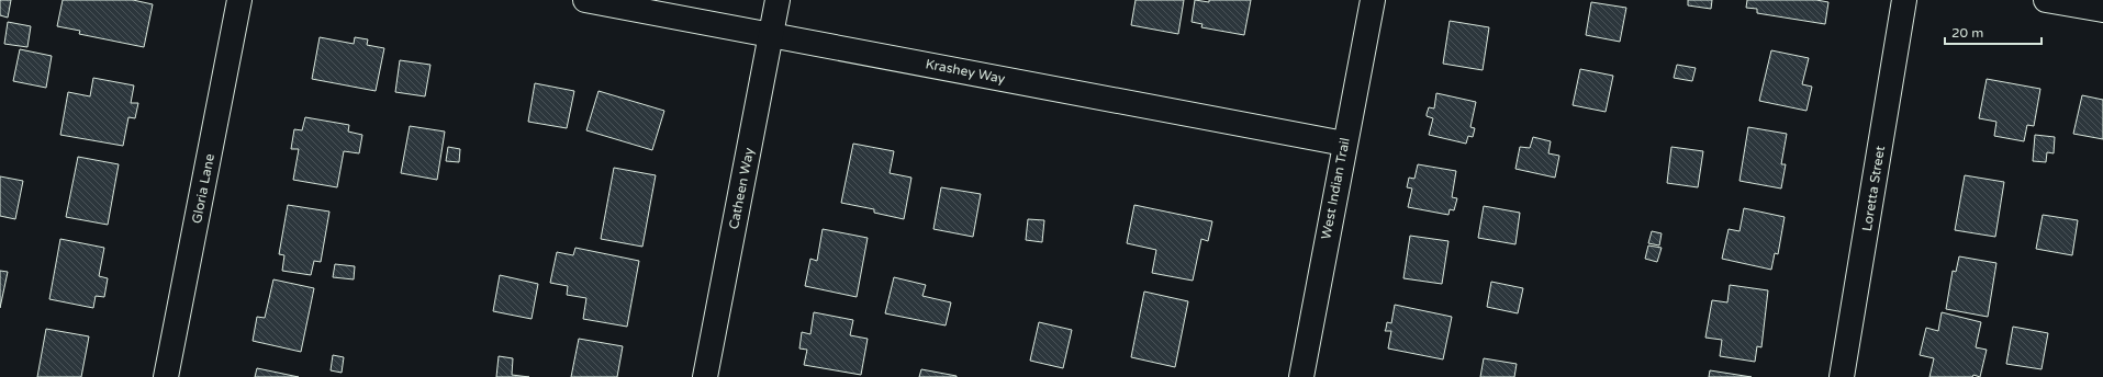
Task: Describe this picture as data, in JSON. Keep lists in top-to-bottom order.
{
  "streets": {
    "street": [
      "Krashey Way",
      "Gloria Lane",
      "Catheen Way",
      "West Indian Trail",
      "Loretta Street"
    ]
  },
  "crossings": [
    ["Krashey Way", "Catheen Way"],
    ["Krashey Way", "West Indian Trail"]
  ],
  "scale_bar": "20 m"
}
